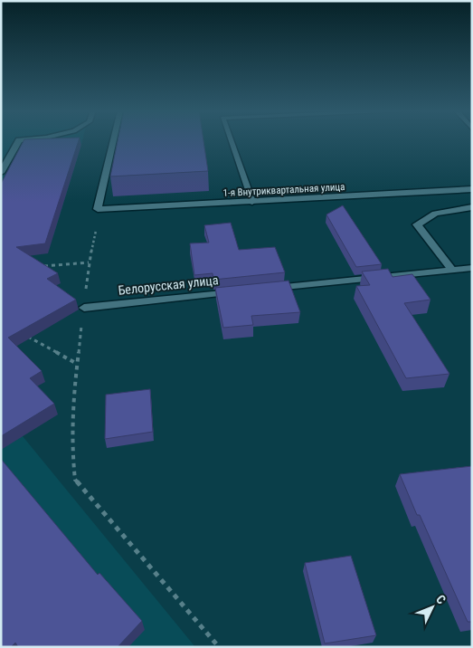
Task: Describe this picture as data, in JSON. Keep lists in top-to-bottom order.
{
  "streets": {
    "street": ["1-я Внутриквартальная улица", "Белорусская улица"]
  },
  "north": "top right"
}
